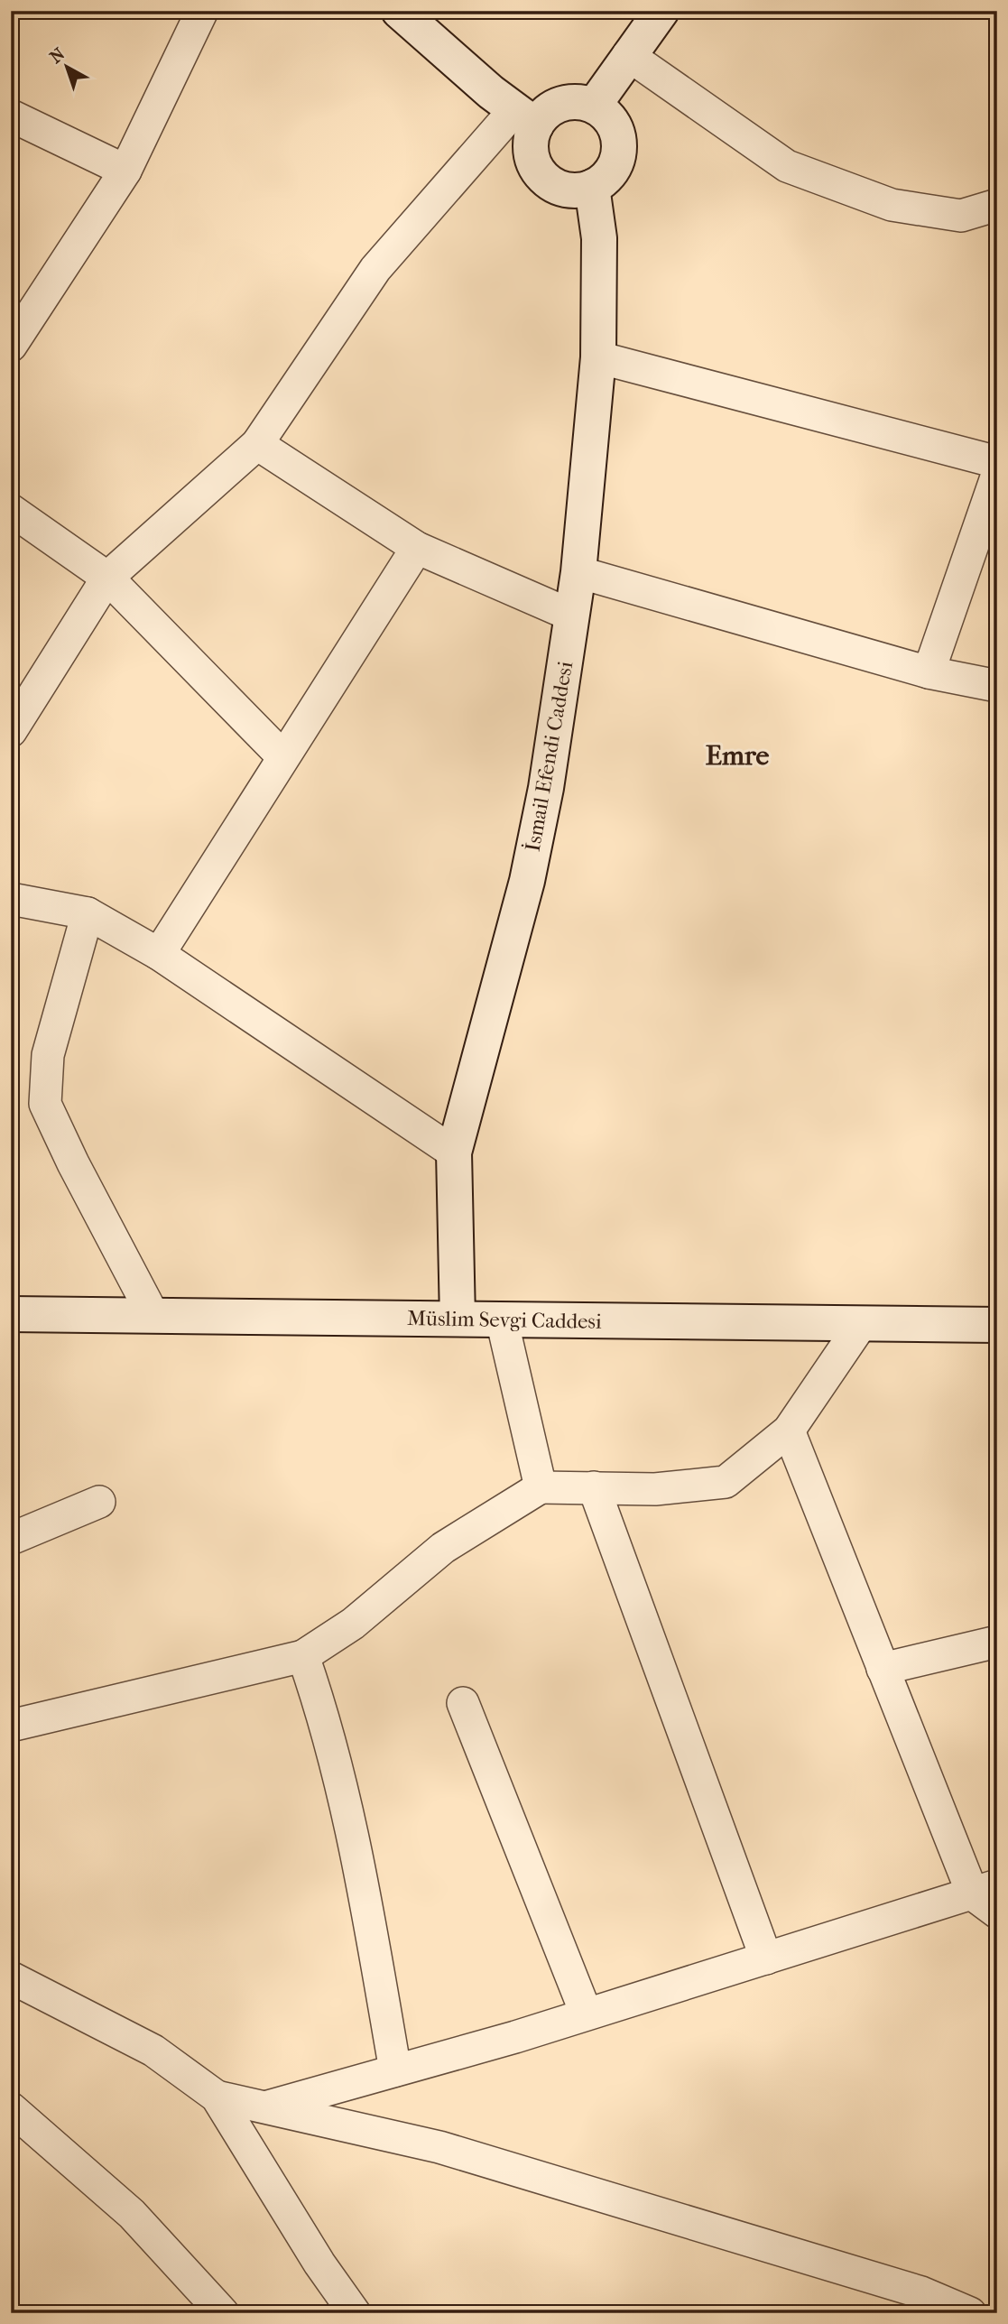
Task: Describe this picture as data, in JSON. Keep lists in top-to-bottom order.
{
  "streets": {
    "street": ["İsmail Efendi Caddesi", "Müslim Sevgi Caddesi"]
  },
  "crossings": [
    ["İsmail Efendi Caddesi", "Müslim Sevgi Caddesi"]
  ],
  "districts": ["Emre"],
  "north": "top left"
}
